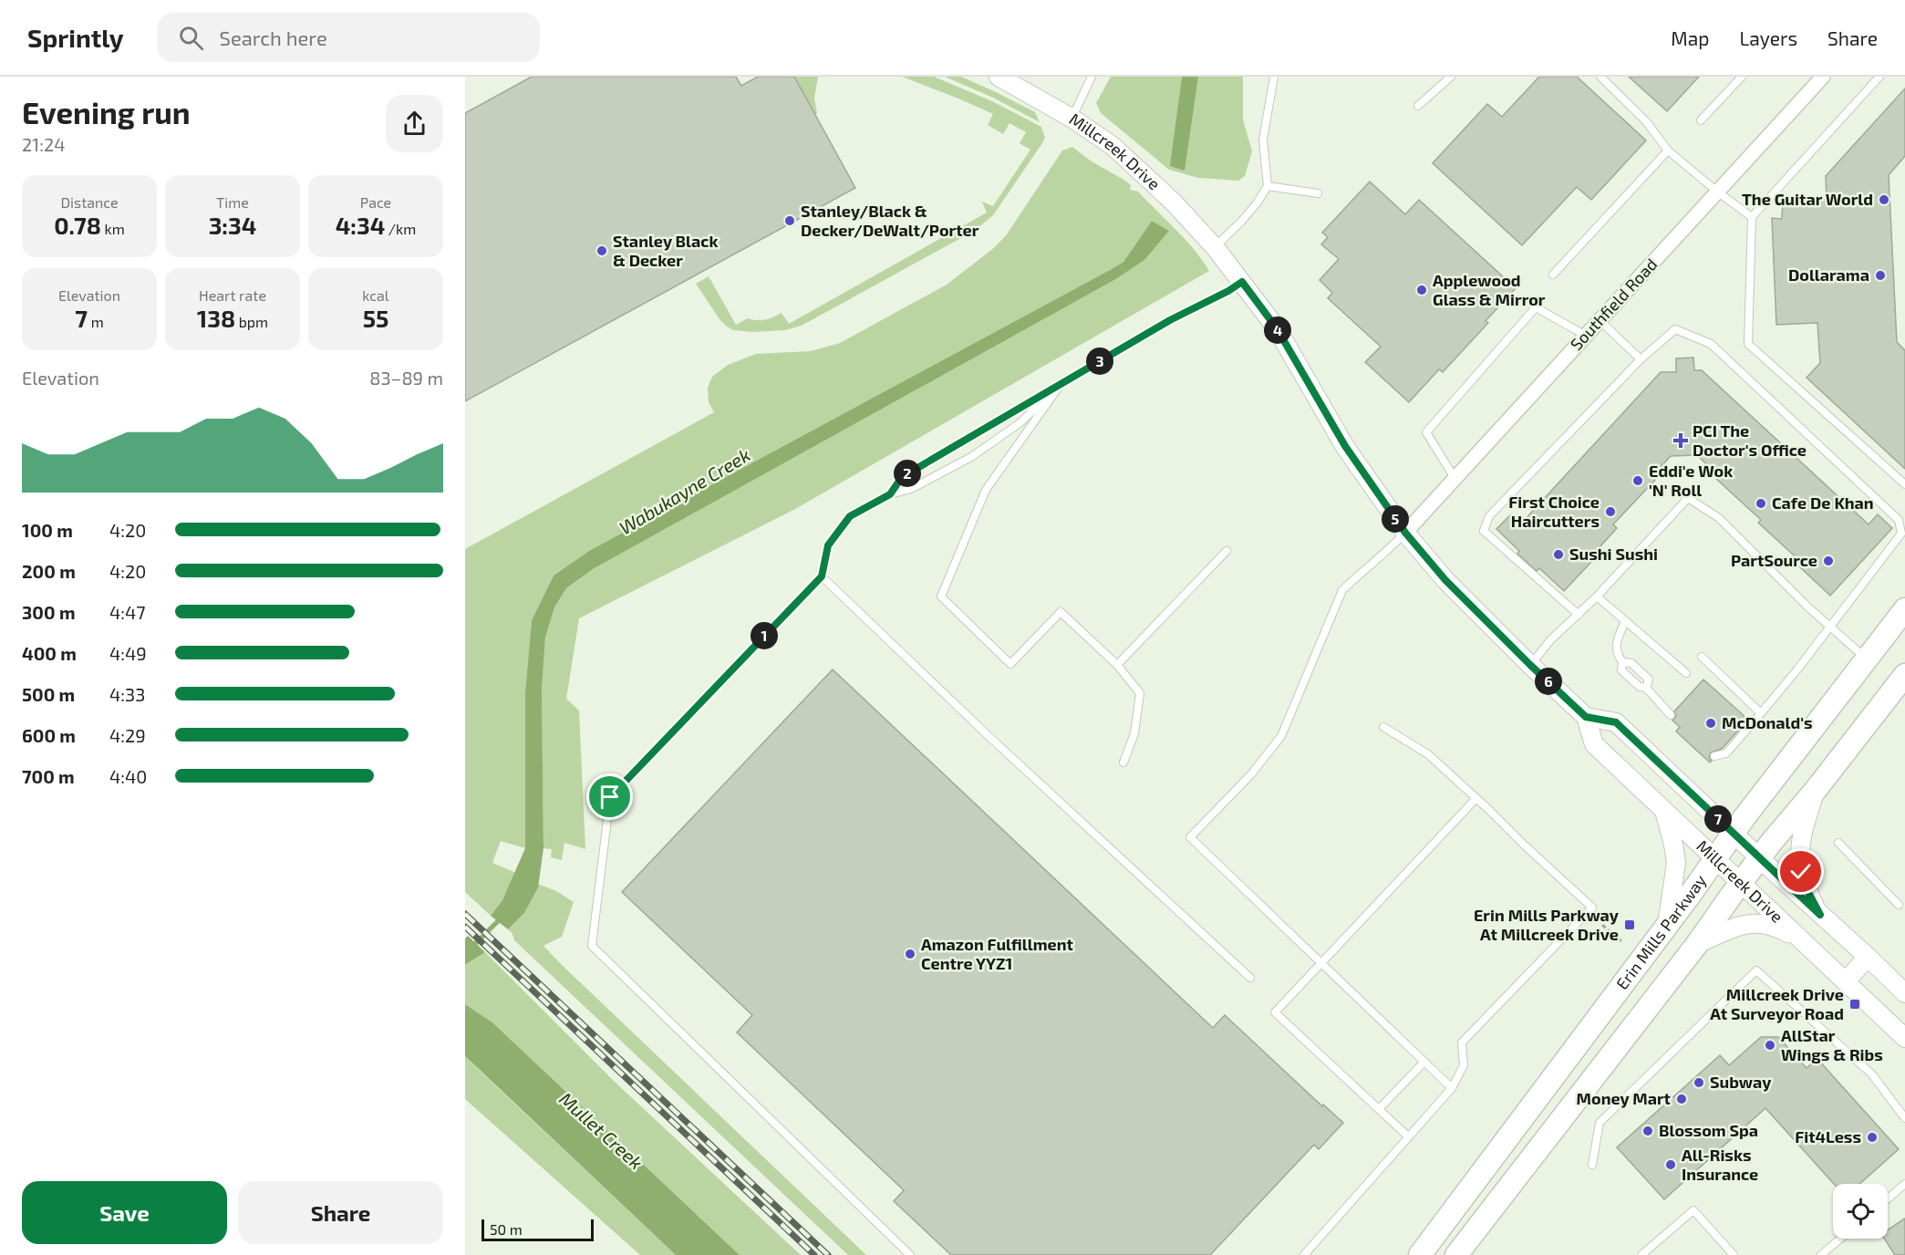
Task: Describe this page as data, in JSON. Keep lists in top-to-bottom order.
{
  "streets": {
    "main road": ["Erin Mills Parkway"],
    "street": ["Millcreek Drive", "Southfield Road"]
  },
  "crossings": [
    ["Millcreek Drive", "Southfield Road"],
    ["Millcreek Drive", "Erin Mills Parkway"]
  ],
  "water": ["Wabukayne Creek", "Mullet Creek"],
  "places": {
    "other": [
      "The Guitar World",
      "Stanley/Black & Decker/DeWalt/Porter",
      "Stanley Black & Decker",
      "Dollarama",
      "Applewood Glass & Mirror",
      "Eddi'e Wok 'N' Roll",
      "Cafe De Khan",
      "First Choice Haircutters",
      "Sushi Sushi",
      "PartSource",
      "McDonald's",
      "Amazon Fulfillment Centre YYZ1",
      "AllStar Wings & Ribs",
      "Subway",
      "Money Mart",
      "Blossom Spa",
      "Fit4Less",
      "All-Risks Insurance"
    ],
    "health": ["PCI The Doctor's Office"],
    "transit": ["Erin Mills Parkway At Millcreek Drive", "Millcreek Drive At Surveyor Road"]
  },
  "scale_bar": "50 m",
  "page": {
    "header": "Sprintly",
    "search": "Search here",
    "nav": ["Map", "Layers", "Share"],
    "heading": ["Evening run", "21:24"],
    "stats": [
      ["Distance", "0.78 km"],
      ["Time", "3:34"],
      ["Pace", "4:34 /km"],
      ["Elevation", "7 m"],
      ["Heart rate", "138 bpm"],
      ["kcal", "55"]
    ],
    "pins": [
      "4",
      "3",
      "2",
      "5",
      "1",
      "6",
      "7"
    ],
    "chart": ["Elevation", "83–89 m"],
    "list": [
      {
        "name": "100 m",
        "note": "4:20"
      },
      {
        "name": "200 m",
        "note": "4:20"
      },
      {
        "name": "300 m",
        "note": "4:47"
      },
      {
        "name": "400 m",
        "note": "4:49"
      },
      {
        "name": "500 m",
        "note": "4:33"
      },
      {
        "name": "600 m",
        "note": "4:29"
      },
      {
        "name": "700 m",
        "note": "4:40"
      }
    ],
    "buttons": ["Save", "Share"],
    "scale": "50 m"
  }
}
